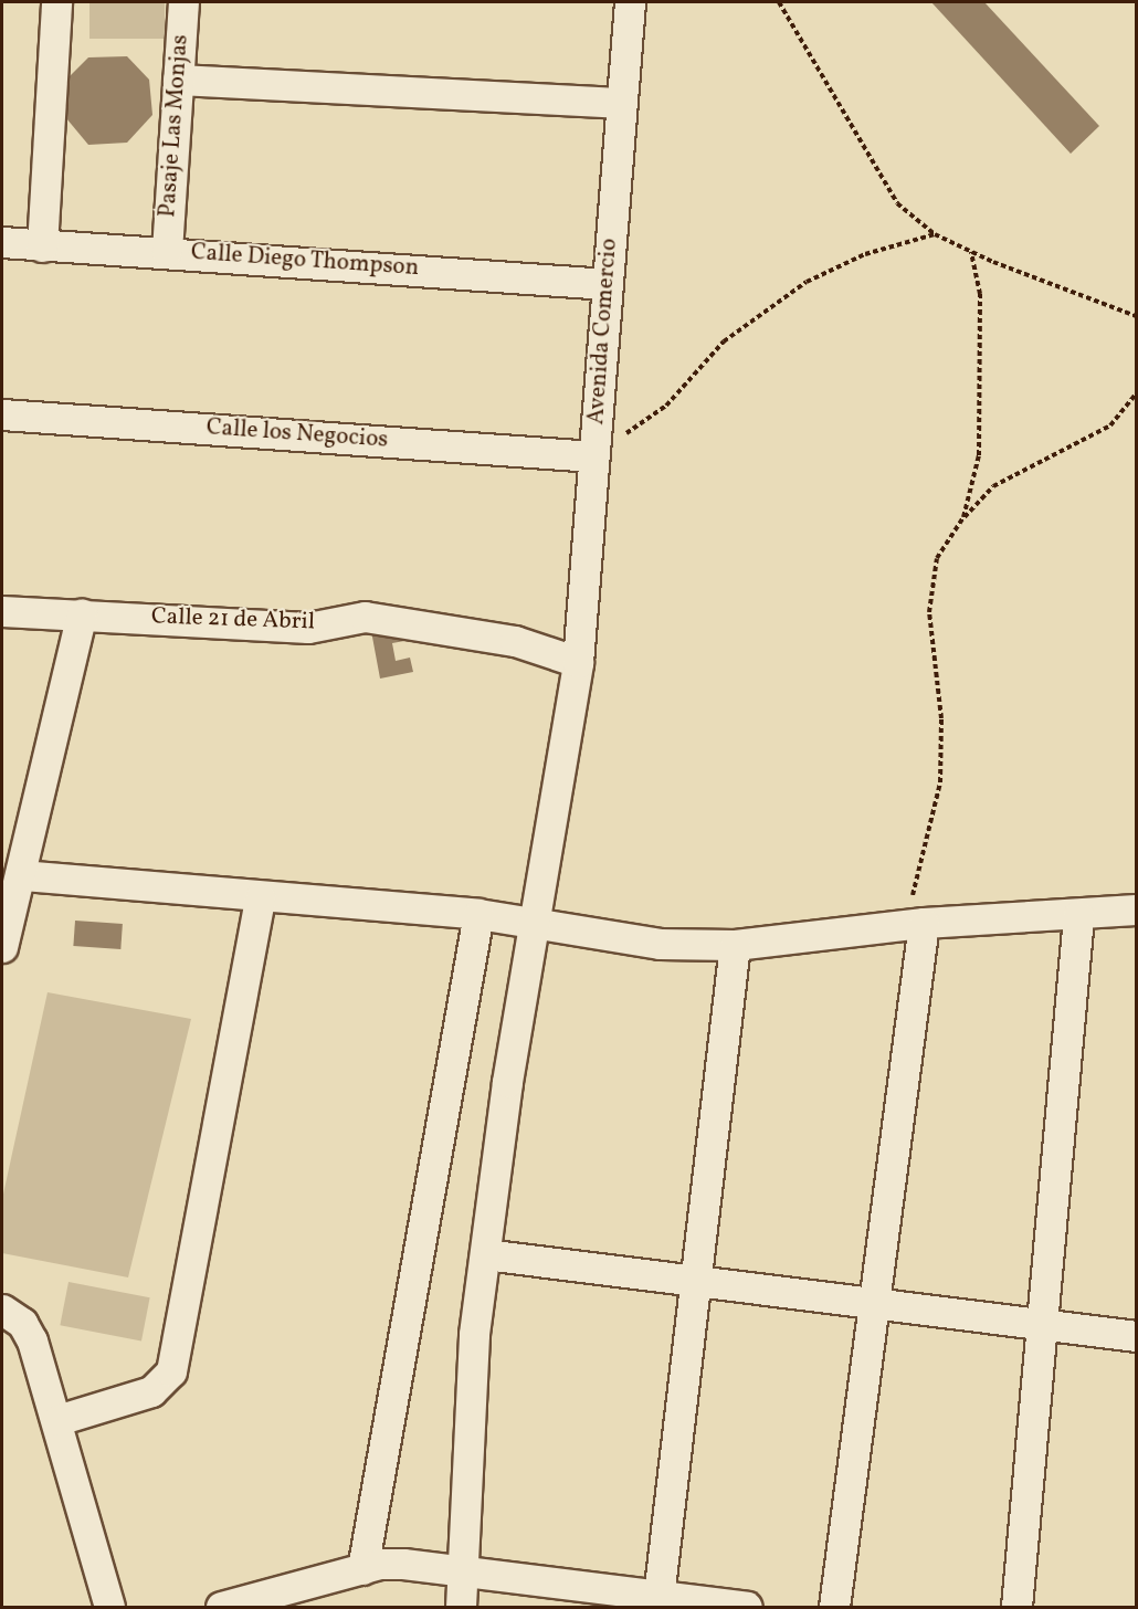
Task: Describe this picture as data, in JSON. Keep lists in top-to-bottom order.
{
  "streets": {
    "street": [
      "Pasaje Las Monjas",
      "Calle Diego Thompson",
      "Avenida Comercio",
      "Calle los Negocios",
      "Calle 21 de Abril"
    ]
  },
  "crossings": [
    ["Pasaje Las Monjas", "Calle Diego Thompson"],
    ["Calle Diego Thompson", "Avenida Comercio"],
    ["Avenida Comercio", "Calle los Negocios"],
    ["Avenida Comercio", "Calle 21 de Abril"]
  ]
}
